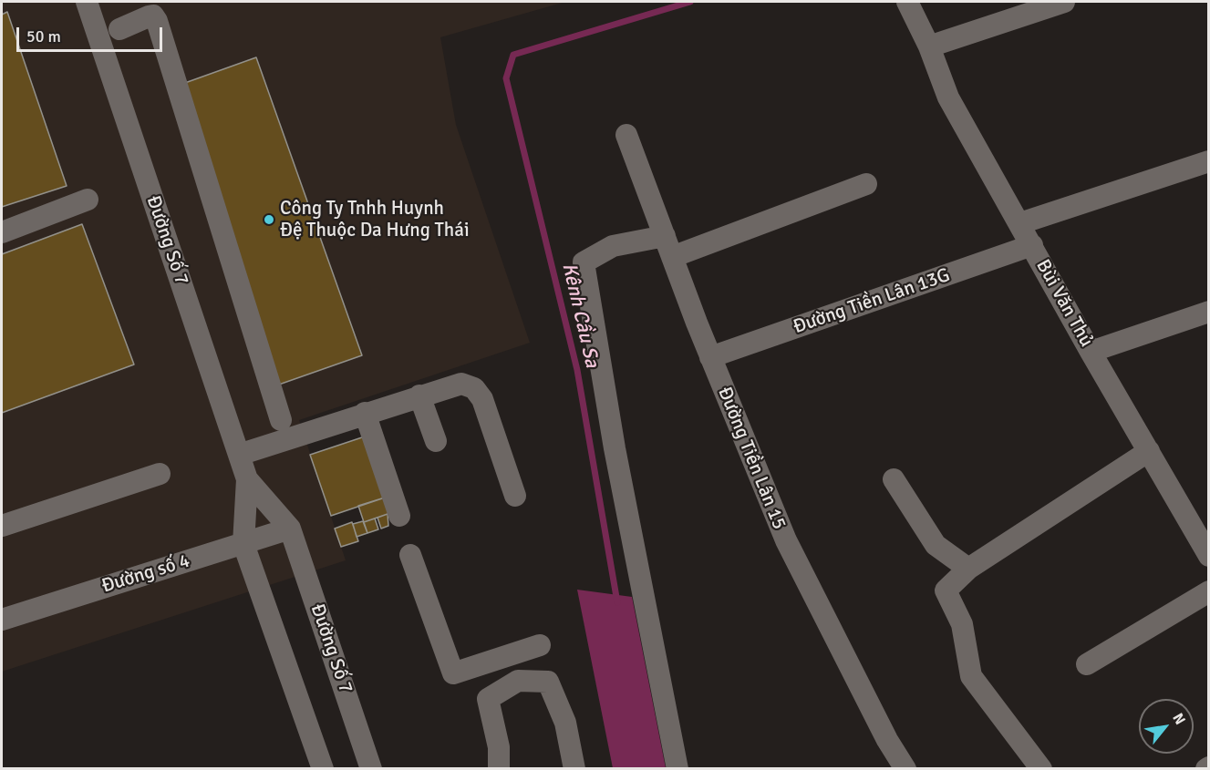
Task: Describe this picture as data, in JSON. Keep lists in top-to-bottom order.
{
  "streets": {
    "street": [
      "Đường Số 7",
      "Đường Tiền Lân 13G",
      "Bùi Văn Thủ",
      "Đường Tiền Lân 15",
      "Đường số 4"
    ]
  },
  "crossings": [
    ["Đường Số 7", "Đường số 4"],
    ["Đường Tiền Lân 13G", "Bùi Văn Thủ"],
    ["Đường Tiền Lân 13G", "Đường Tiền Lân 15"]
  ],
  "water": ["Kênh Cầu Sa"],
  "places": ["Công Ty Tnhh Huynh Đệ Thuộc Da Hưng Thái"],
  "scale_bar": "50 m",
  "north": "top right"
}
